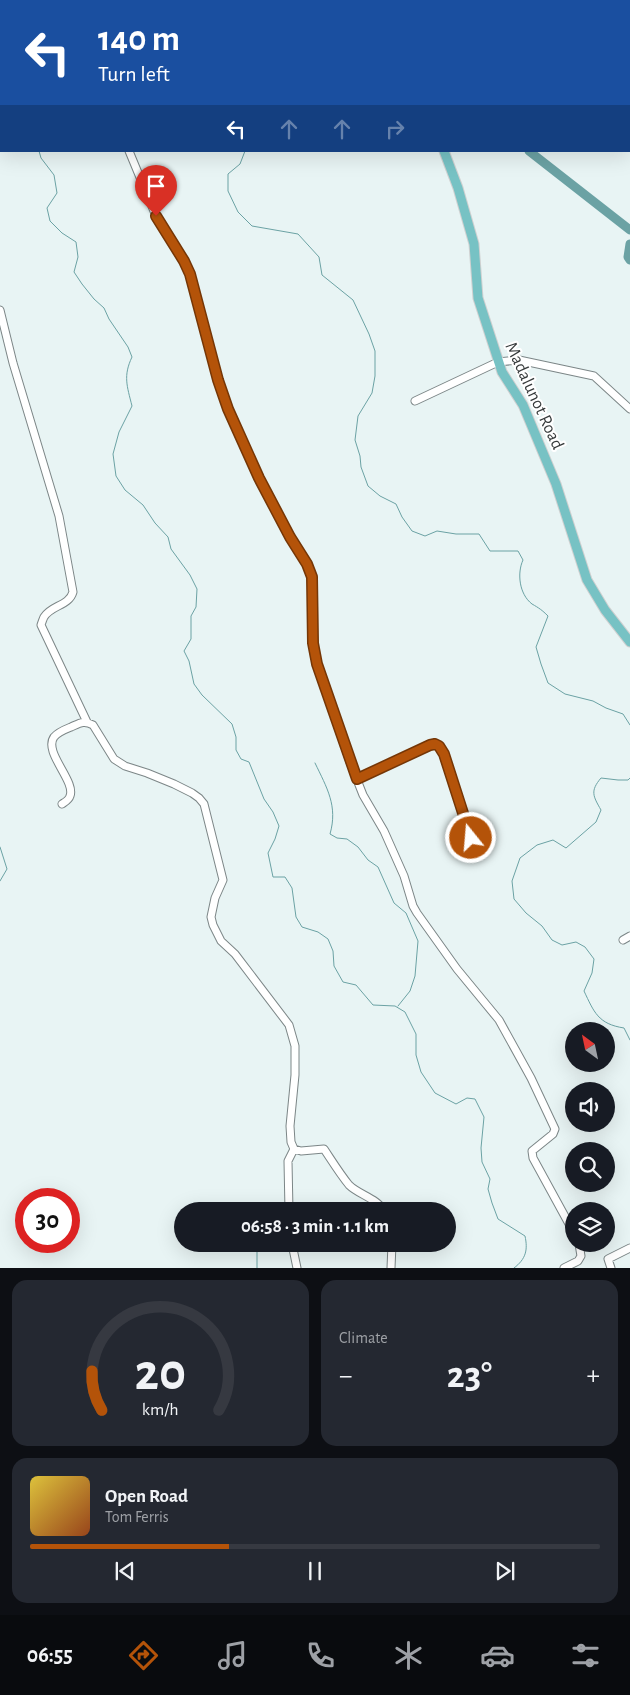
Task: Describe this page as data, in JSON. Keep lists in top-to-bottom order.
{
  "streets": {
    "main road": ["Madalunot Road"]
  },
  "north": "top left",
  "page": {
    "turn": ["140 m", "Turn left"],
    "limit": "30",
    "trip": "06:58 · 3 min · 1.1 km",
    "tile": "Climate",
    "heat": ["−", "23°", "+"],
    "song": ["Open Road", "Tom Ferris"],
    "tabs": "06:55",
    "gauge": ["20", "km/h"]
  }
}
